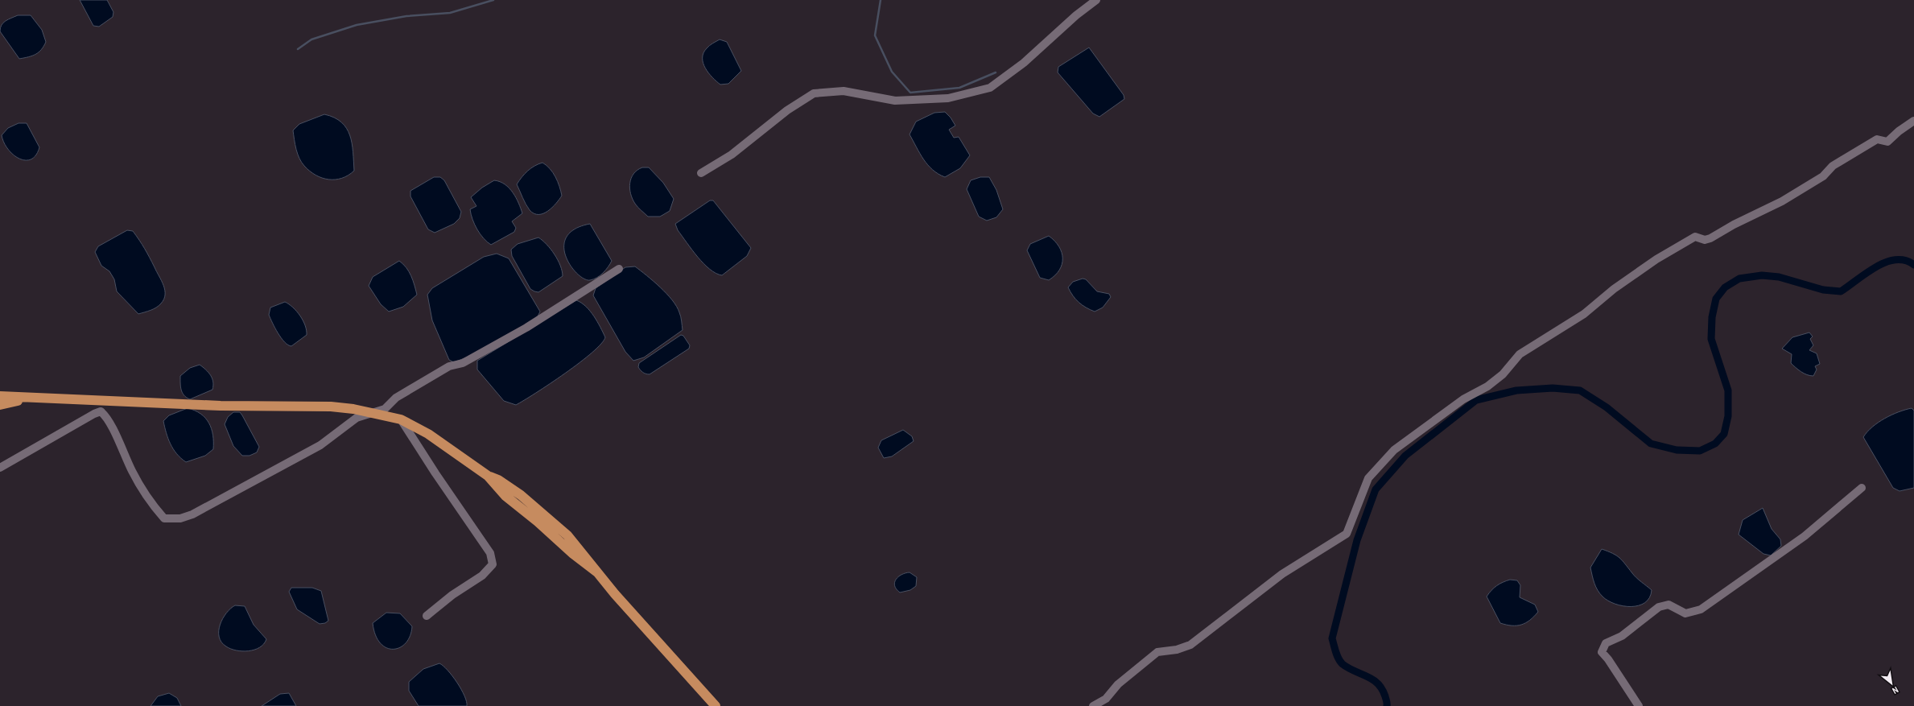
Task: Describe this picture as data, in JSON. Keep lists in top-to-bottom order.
{
  "north": "bottom right"
}
